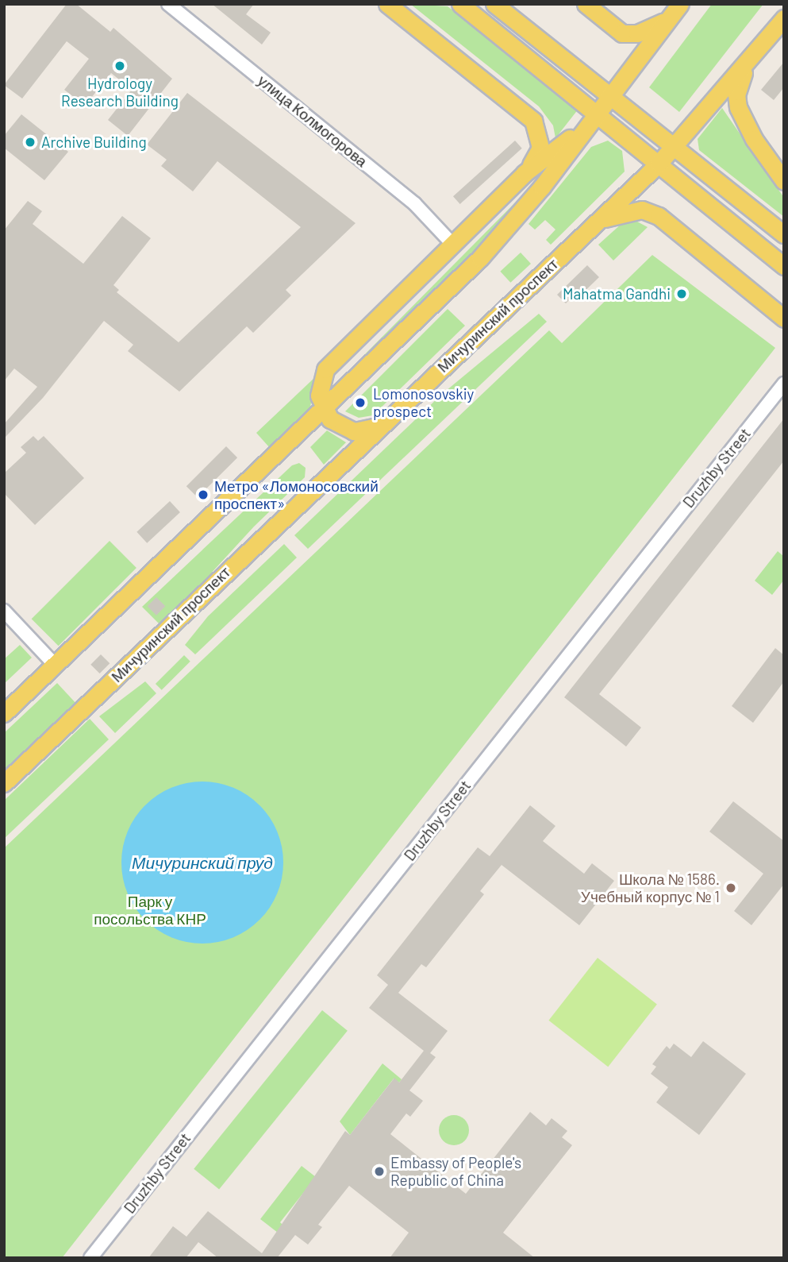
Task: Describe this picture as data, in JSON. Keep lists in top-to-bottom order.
{
  "streets": {
    "main road": ["Мичуринский проспект"],
    "street": ["улица Колмогорова", "Druzhby Street"]
  },
  "water": ["Мичуринский пруд"],
  "parks": ["Парк у посольства КНР"],
  "places": [
    "Hydrology Research Building",
    "Archive Building",
    "Mahatma Gandhi",
    "Lomonosovskiy prospect",
    "Метро «Ломоносовский проспект»",
    "Школа № 1586. Учебный корпус № 1",
    "Embassy of People's Republic of China"
  ]
}
